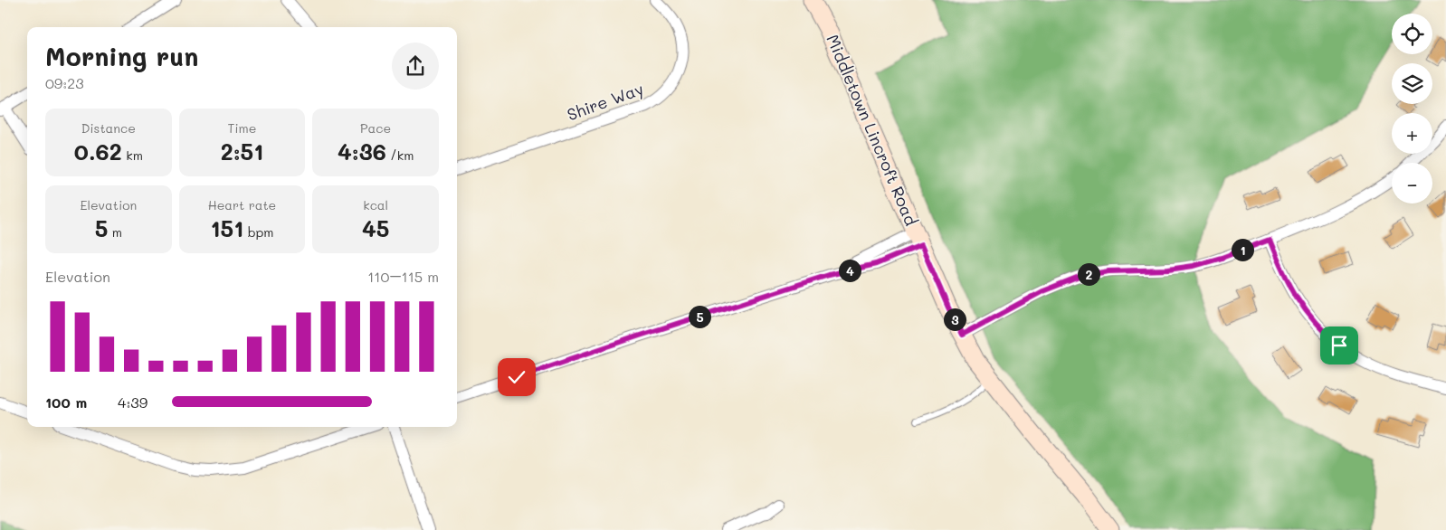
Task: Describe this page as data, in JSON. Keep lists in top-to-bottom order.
{
  "streets": {
    "main road": ["Middletown Lincroft Road"],
    "street": ["Shire Way"]
  },
  "page": {
    "map_buttons": ["+", "−"],
    "heading": ["Morning run", "09:23"],
    "stats": [
      ["Distance", "0.62 km"],
      ["Time", "2:51"],
      ["Pace", "4:36 /km"],
      ["Elevation", "5 m"],
      ["Heart rate", "151 bpm"],
      ["kcal", "45"]
    ],
    "pins": [
      "1",
      "4",
      "2",
      "5",
      "3"
    ],
    "chart": ["Elevation", "110–115 m"],
    "list": [
      {
        "name": "100 m",
        "note": "4:39"
      }
    ]
  }
}
